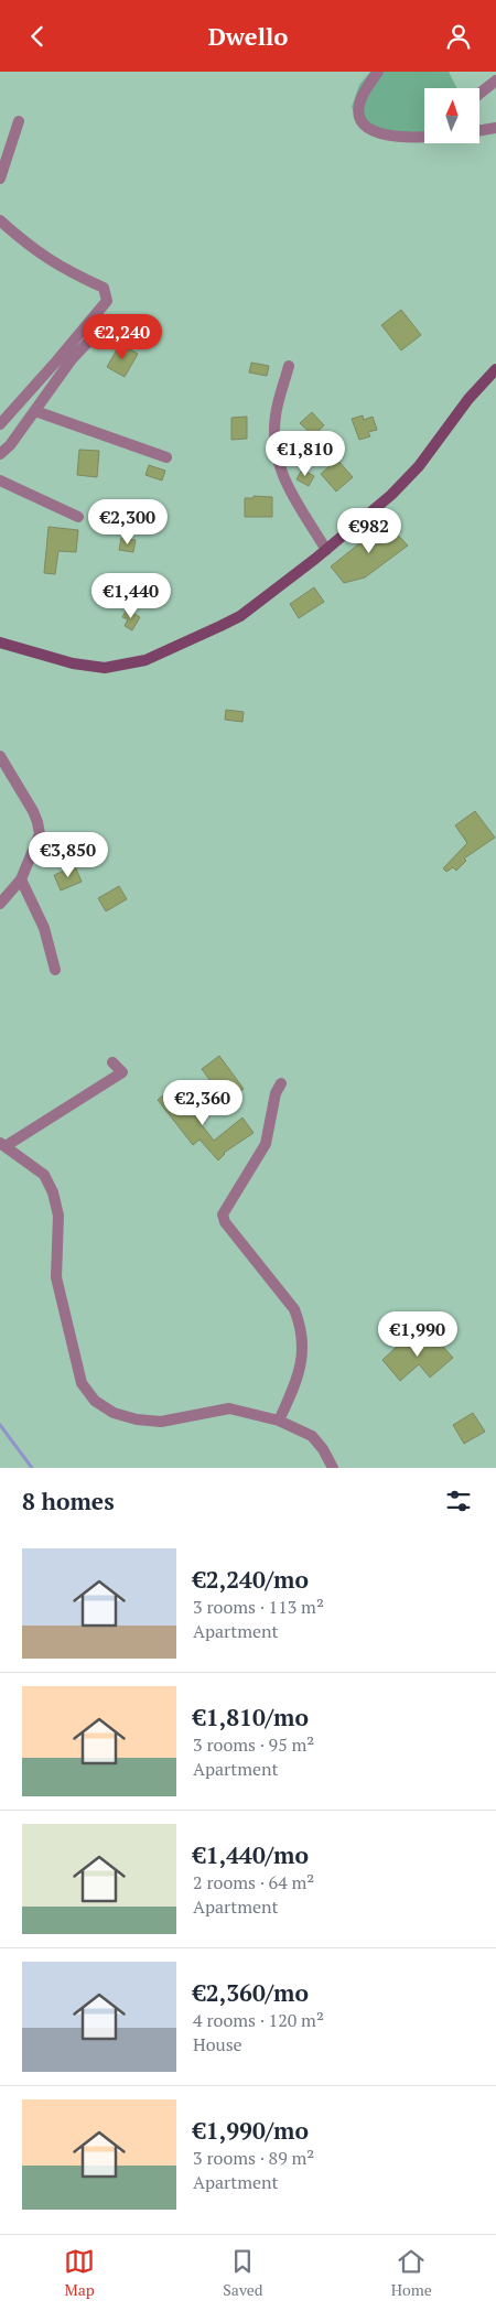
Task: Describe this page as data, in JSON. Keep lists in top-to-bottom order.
{
  "north": "top",
  "page": {
    "header": "Dwello",
    "price": [
      "€2,240",
      "€1,810",
      "€2,300",
      "€982",
      "€1,440",
      "€3,850",
      "€2,360",
      "€1,990"
    ],
    "heading": "8 homes",
    "list": [
      {
        "name": "€2,240/mo",
        "note": "3 rooms · 113 m² · Apartment"
      },
      {
        "name": "€1,810/mo",
        "note": "3 rooms · 95 m² · Apartment"
      },
      {
        "name": "€1,440/mo",
        "note": "2 rooms · 64 m² · Apartment"
      },
      {
        "name": "€2,360/mo",
        "note": "4 rooms · 120 m² · House"
      },
      {
        "name": "€1,990/mo",
        "note": "3 rooms · 89 m² · Apartment"
      }
    ],
    "tabs": ["Map", "Saved", "Home"]
  }
}
